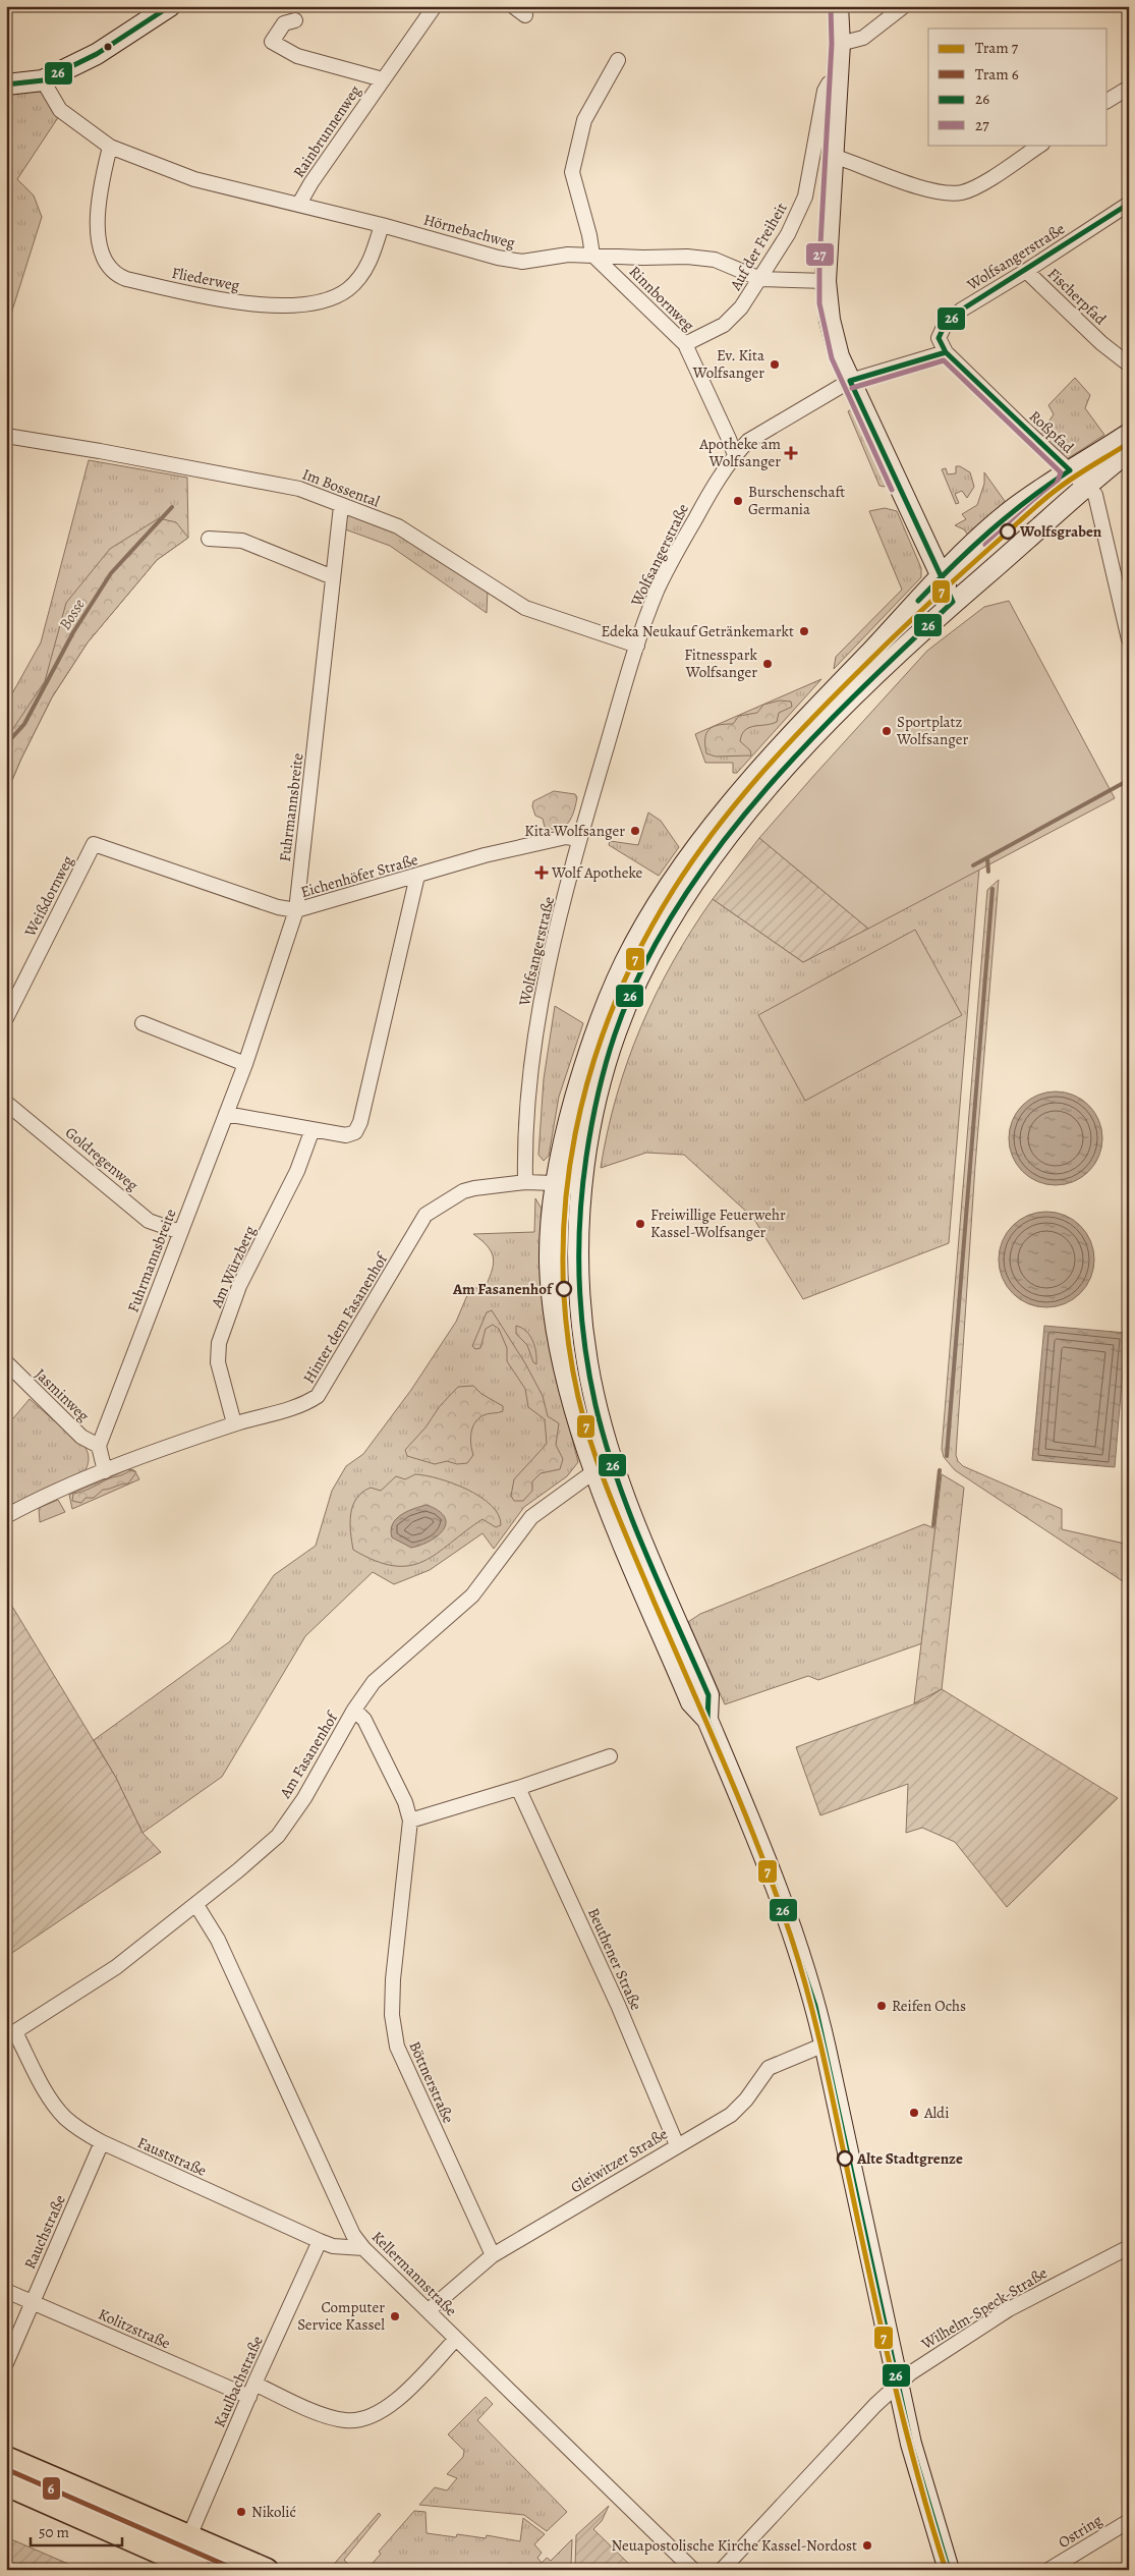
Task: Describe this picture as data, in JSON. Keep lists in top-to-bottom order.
{
  "streets": {
    "street": [
      "Rainbrunnenweg",
      "Hörnebachweg",
      "Auf der Freiheit",
      "Wolfsangerstraße",
      "Fliederweg",
      "Fischerpfad",
      "Rinnbornweg",
      "Roßpfad",
      "Im Bossental",
      "Fuhrmannsbreite",
      "Eichenhöfer Straße",
      "Weißdornweg",
      "Goldregenweg",
      "Am Würzberg",
      "Hinter dem Fasanenhof",
      "Jasminweg",
      "Am Fasanenhof",
      "Beuthener Straße",
      "Böttnerstraße",
      "Fauststraße",
      "Gleiwitzer Straße",
      "Rauchstraße",
      "Kellermannstraße",
      "Wilhelm-Speck-Straße",
      "Kolitzstraße",
      "Kaulbachstraße",
      "Ostring"
    ]
  },
  "crossings": [
    ["Rainbrunnenweg", "Hörnebachweg"],
    ["Hörnebachweg", "Auf der Freiheit"],
    ["Hörnebachweg", "Fliederweg"],
    ["Hörnebachweg", "Rinnbornweg"],
    ["Auf der Freiheit", "Rinnbornweg"],
    ["Wolfsangerstraße", "Fischerpfad"],
    ["Wolfsangerstraße", "Rinnbornweg"],
    ["Wolfsangerstraße", "Roßpfad"],
    ["Wolfsangerstraße", "Im Bossental"],
    ["Wolfsangerstraße", "Eichenhöfer Straße"],
    ["Wolfsangerstraße", "Hinter dem Fasanenhof"],
    ["Im Bossental", "Fuhrmannsbreite"],
    ["Fuhrmannsbreite", "Eichenhöfer Straße"],
    ["Fuhrmannsbreite", "Goldregenweg"],
    ["Fuhrmannsbreite", "Jasminweg"],
    ["Eichenhöfer Straße", "Weißdornweg"],
    ["Am Würzberg", "Hinter dem Fasanenhof"],
    ["Am Fasanenhof", "Böttnerstraße"],
    ["Am Fasanenhof", "Fauststraße"],
    ["Am Fasanenhof", "Kellermannstraße"],
    ["Beuthener Straße", "Gleiwitzer Straße"],
    ["Böttnerstraße", "Gleiwitzer Straße"],
    ["Fauststraße", "Rauchstraße"],
    ["Fauststraße", "Kellermannstraße"],
    ["Fauststraße", "Kaulbachstraße"],
    ["Gleiwitzer Straße", "Kellermannstraße"],
    ["Rauchstraße", "Kolitzstraße"],
    ["Kellermannstraße", "Kolitzstraße"],
    ["Kolitzstraße", "Kaulbachstraße"]
  ],
  "water": ["Bosse"],
  "places": {
    "other": [
      "Ev. Kita Wolfsanger",
      "Burschenschaft Germania",
      "Wolfsgraben",
      "Edeka Neukauf Getränkemarkt",
      "Fitnesspark Wolfsanger",
      "Sportplatz Wolfsanger",
      "Kita Wolfsanger",
      "Freiwillige Feuerwehr Kassel-Wolfsanger",
      "Am Fasanenhof",
      "Reifen Ochs",
      "Aldi",
      "Alte Stadtgrenze",
      "Computer Service Kassel",
      "Nikolić",
      "Neuapostolische Kirche Kassel-Nordost"
    ],
    "health": ["Apotheke am Wolfsanger", "Wolf Apotheke"]
  },
  "lines": [
    "transit line 26",
    "transit line 27",
    "tram line 7",
    "tram line 6"
  ],
  "legend": [
    "Tram 7",
    "Tram 6",
    "26",
    "27"
  ],
  "scale_bar": "50 m"
}
